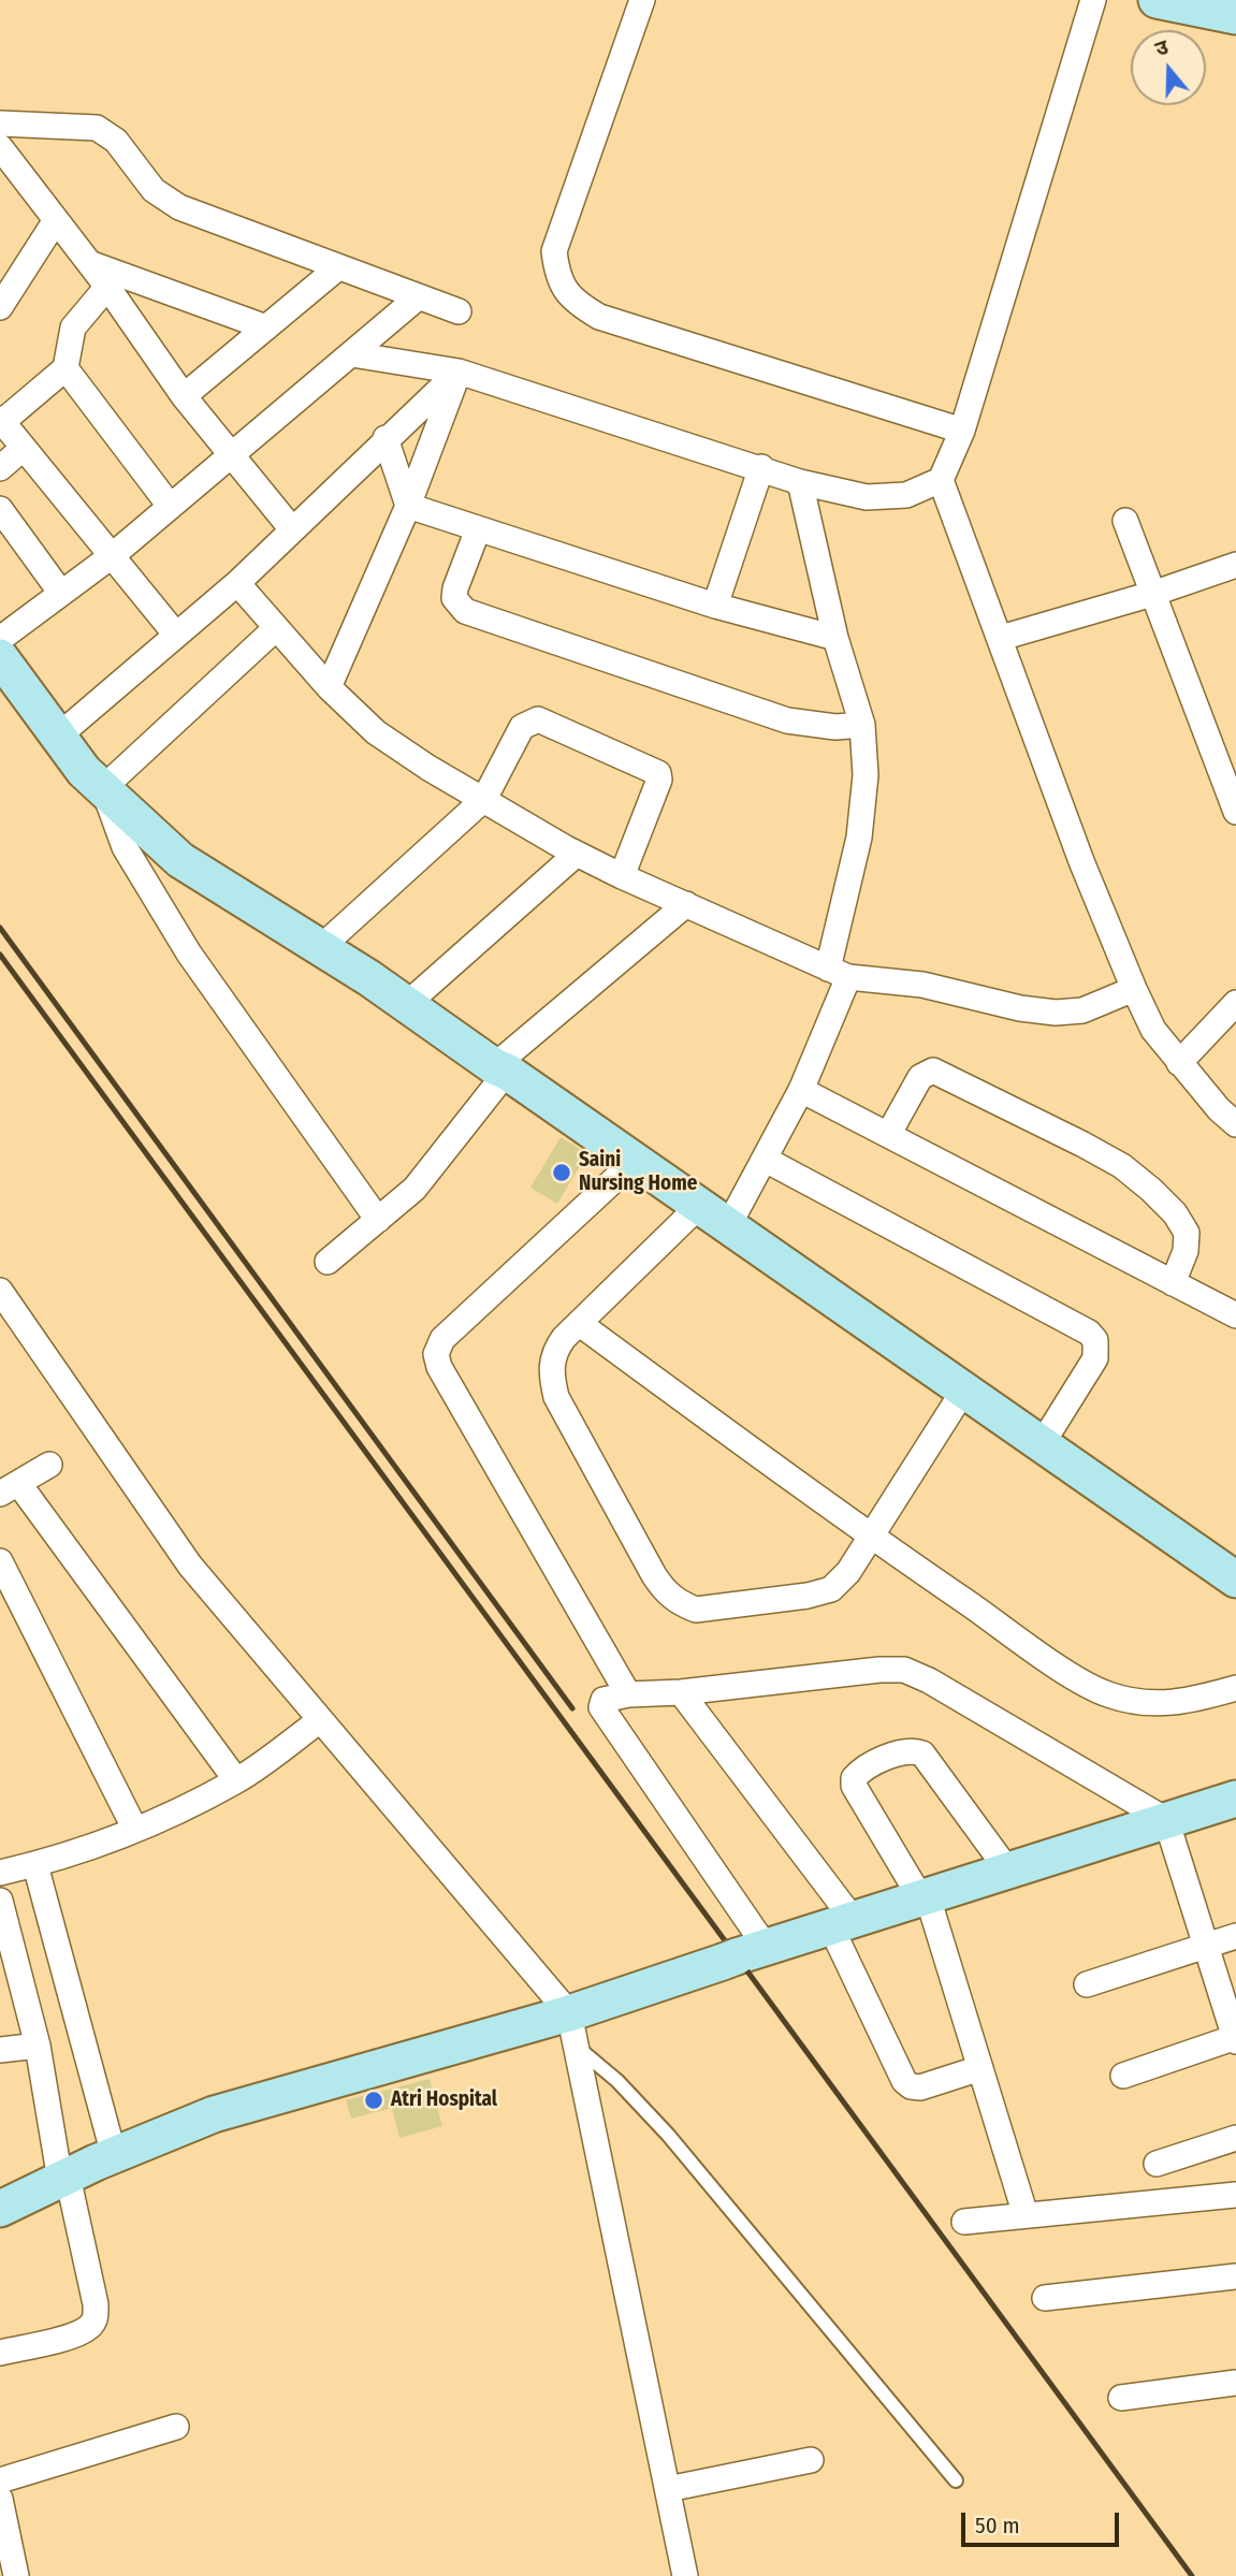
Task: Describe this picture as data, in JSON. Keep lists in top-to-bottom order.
{
  "places": ["Saini Nursing Home", "Atri Hospital"],
  "scale_bar": "50 m",
  "north": "top"
}
